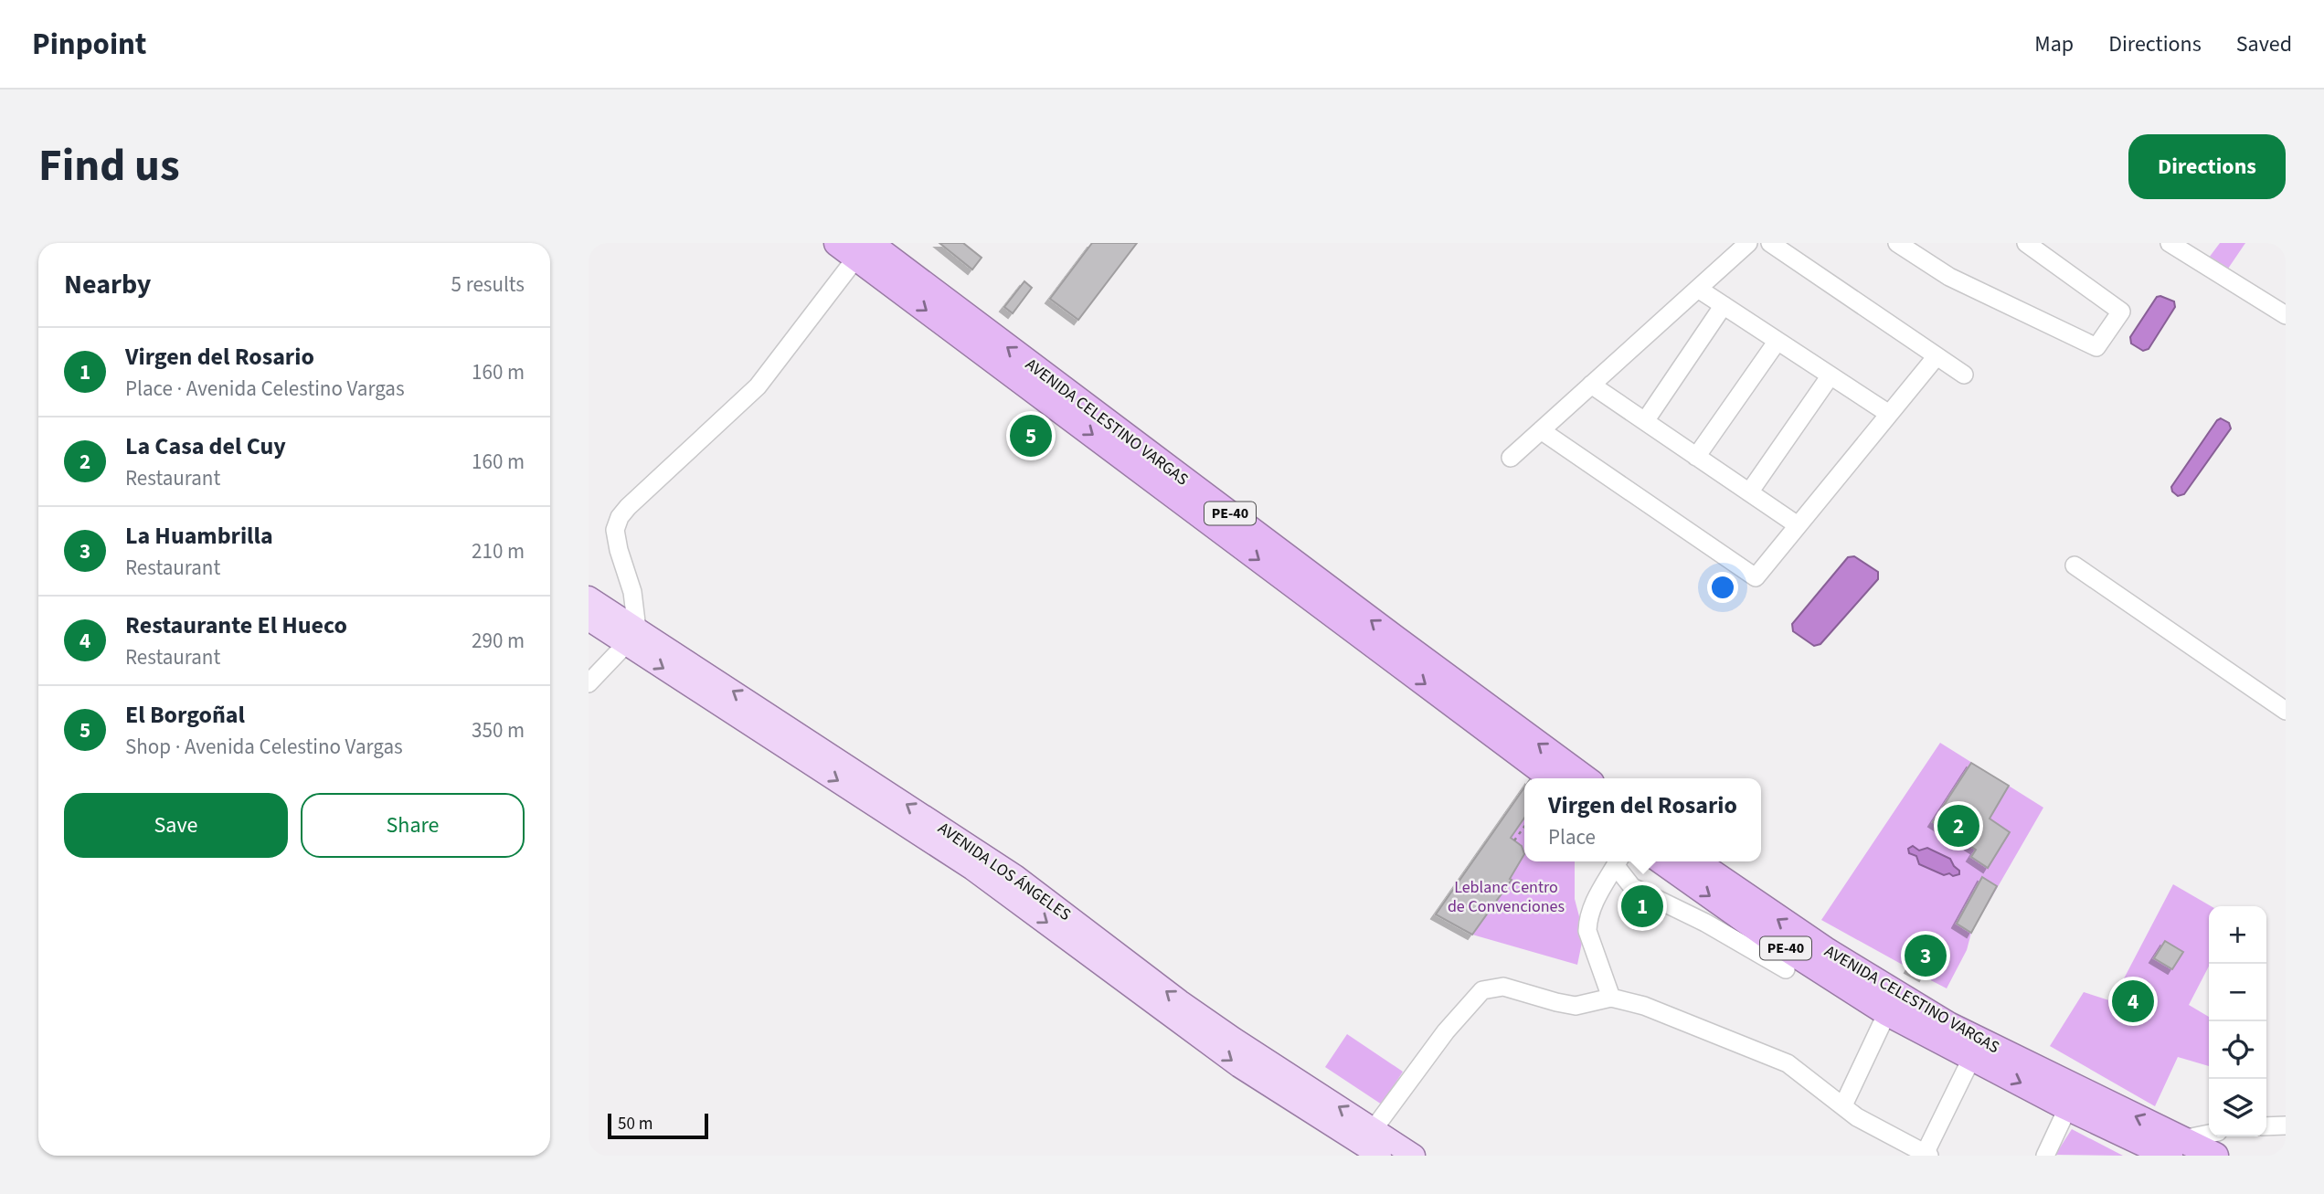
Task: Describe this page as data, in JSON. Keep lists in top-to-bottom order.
{
  "streets": {
    "highway": ["AVENIDA CELESTINO VARGAS", "PE-40"],
    "main road": ["AVENIDA LOS ÁNGELES"]
  },
  "parks": ["Leblanc Centro de Convenciones"],
  "scale_bar": "50 m",
  "page": {
    "header": "Pinpoint",
    "nav": ["Map", "Directions", "Saved"],
    "title": "Find us",
    "buttons": [
      "Directions",
      ["Save", "Share"]
    ],
    "heading": ["Nearby", "5 results"],
    "list": [
      {
        "mark": "1",
        "name": "Virgen del Rosario",
        "note": "Place · Avenida Celestino Vargas",
        "value": "160 m"
      },
      {
        "mark": "2",
        "name": "La Casa del Cuy",
        "note": "Restaurant",
        "value": "160 m"
      },
      {
        "mark": "3",
        "name": "La Huambrilla",
        "note": "Restaurant",
        "value": "210 m"
      },
      {
        "mark": "4",
        "name": "Restaurante El Hueco",
        "note": "Restaurant",
        "value": "290 m"
      },
      {
        "mark": "5",
        "name": "El Borgoñal",
        "note": "Shop · Avenida Celestino Vargas",
        "value": "350 m"
      }
    ],
    "pins": [
      "5",
      "2",
      "1",
      "3",
      "4"
    ],
    "popup": ["Virgen del Rosario", "Place"],
    "map_buttons": ["+", "−"],
    "scale": "50 m"
  }
}
